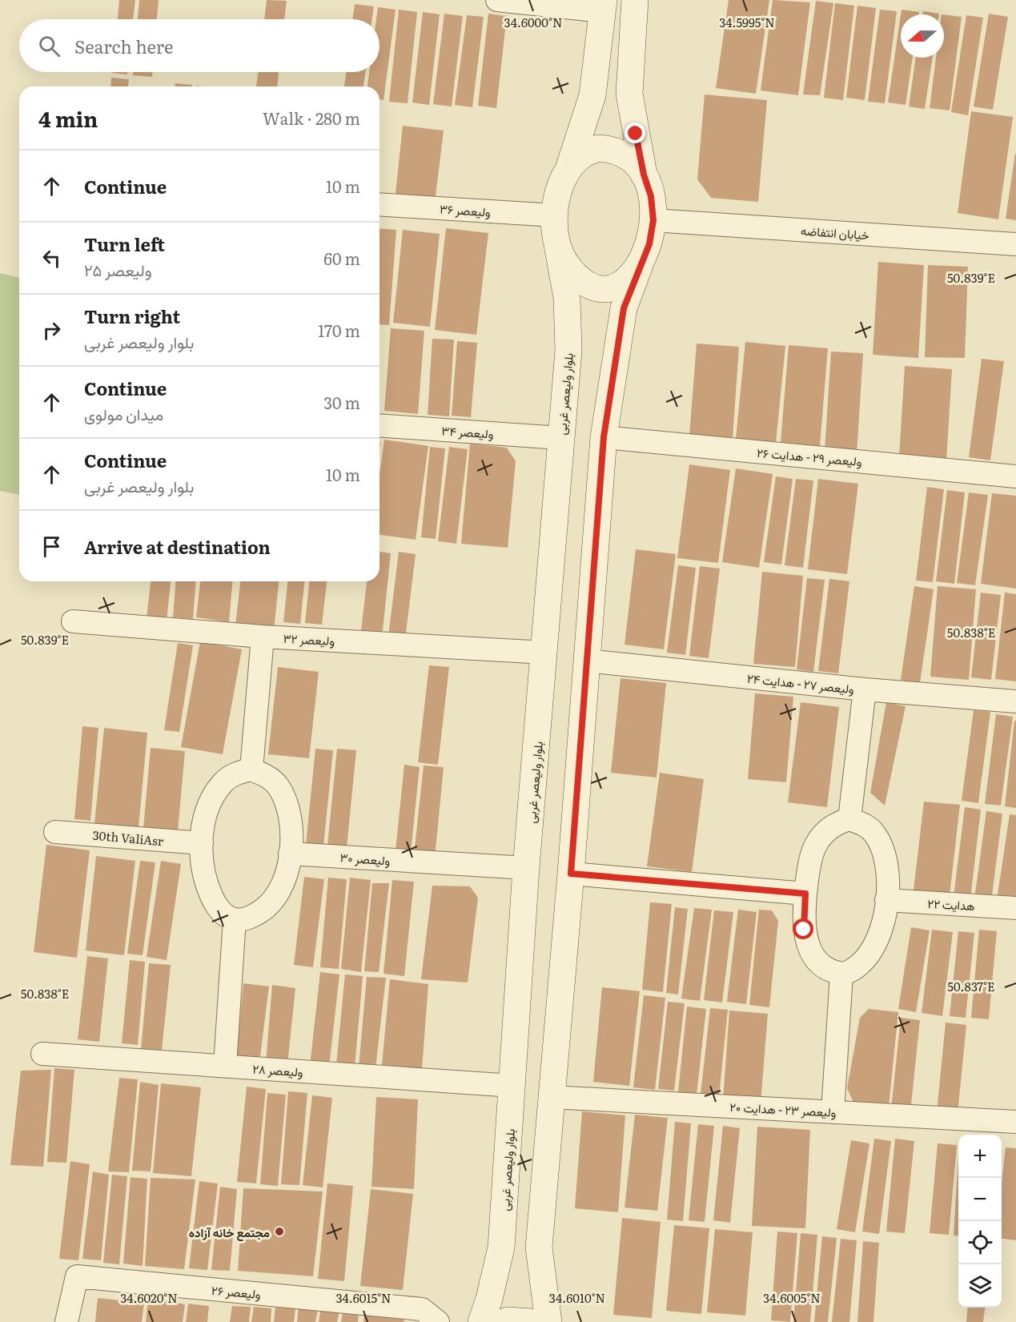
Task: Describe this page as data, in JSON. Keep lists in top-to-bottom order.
{
  "streets": {
    "main road": ["بلوار ولیعصر غربی"],
    "street": [
      "ولیعصر ۳۶",
      "خیابان انتفاضه",
      "ولیعصر ۳۴",
      "ولیعصر ۲۹ - هدایت ۲۶",
      "ولیعصر ۳۲",
      "ولیعصر ۲۷ - هدایت ۲۴",
      "30th ValiAsr",
      "ولیعصر ۳۰",
      "هدایت ۲۲",
      "ولیعصر ۲۸",
      "ولیعصر ۲۳ - هدایت ۲۰",
      "ولیعصر ۲۶"
    ]
  },
  "crossings": [
    ["ولیعصر ۳۶", "خیابان انتفاضه"],
    ["ولیعصر ۳۶", "بلوار ولیعصر غربی"],
    ["خیابان انتفاضه", "بلوار ولیعصر غربی"],
    ["بلوار ولیعصر غربی", "ولیعصر ۳۴"],
    ["بلوار ولیعصر غربی", "ولیعصر ۳۲"],
    ["بلوار ولیعصر غربی", "ولیعصر ۳۰"],
    ["بلوار ولیعصر غربی", "ولیعصر ۲۸"],
    ["30th ValiAsr", "ولیعصر ۳۰"]
  ],
  "places": ["مجتمع خانه آزاده"],
  "north": "left",
  "page": {
    "search": "Search here",
    "heading": ["4 min", "Walk · 280 m"],
    "list": [
      ["Continue", "10 m"],
      ["Turn left", "ولیعصر ۲۵", "60 m"],
      ["Turn right", "بلوار ولیعصر غربی", "170 m"],
      ["Continue", "میدان مولوی", "30 m"],
      ["Continue", "بلوار ولیعصر غربی", "10 m"],
      "Arrive at destination"
    ],
    "map_buttons": ["+", "−"]
  },
  "coordinates": [
    "34.6000°N",
    "34.5995°N",
    "50.839°E",
    "50.838°E",
    "50.837°E",
    "34.6020°N",
    "34.6015°N",
    "34.6010°N",
    "34.6005°N"
  ]
}
